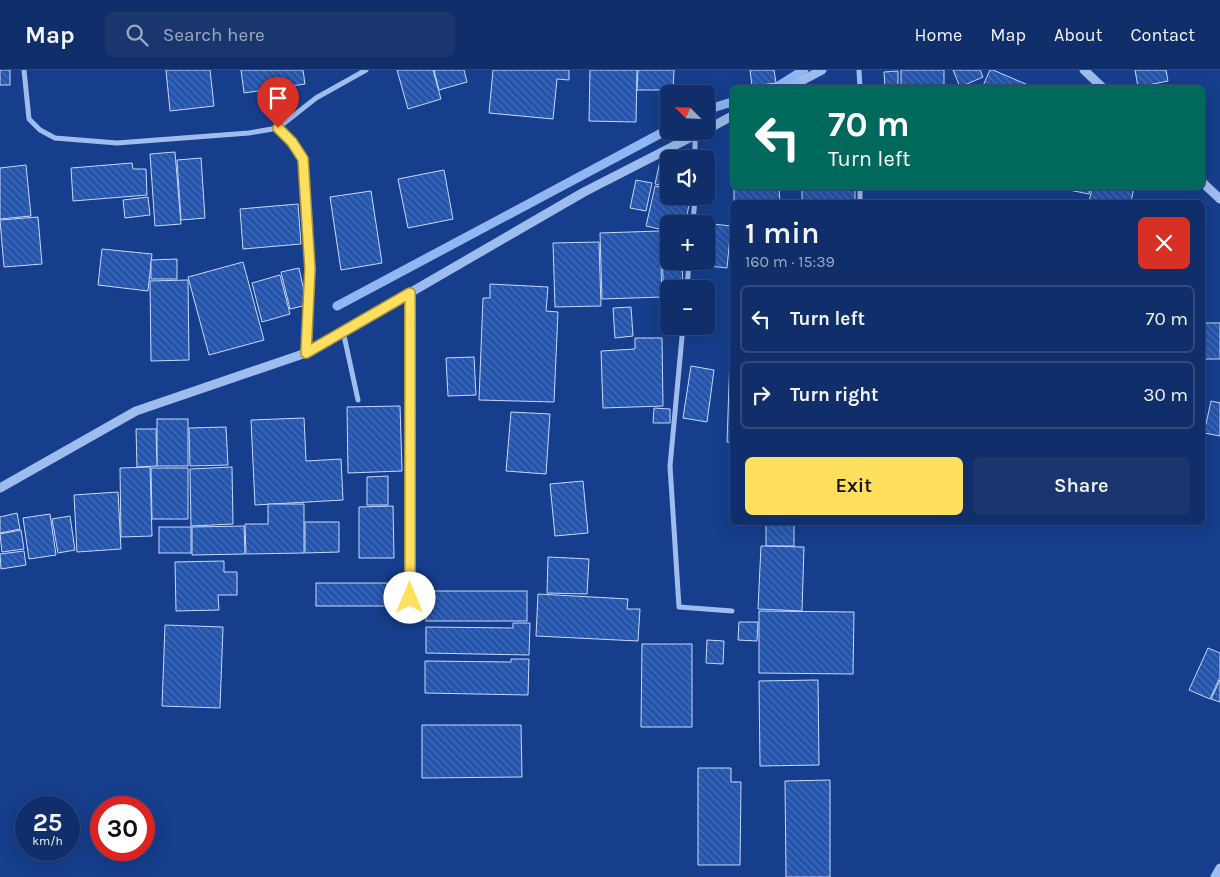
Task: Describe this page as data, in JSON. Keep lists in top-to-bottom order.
{
  "north": "top left",
  "page": {
    "header": "Map",
    "search": "Search here",
    "nav": [
      "Home",
      "Map",
      "About",
      "Contact"
    ],
    "map_buttons": ["+", "−"],
    "turn": ["70 m", "Turn left"],
    "heading": ["1 min", "160 m · 15:39"],
    "list": [
      {
        "name": "Turn left",
        "value": "70 m"
      },
      {
        "name": "Turn right",
        "value": "30 m"
      }
    ],
    "buttons": ["Exit", "Share"],
    "speed": "25 km/h",
    "limit": "30"
  }
}
